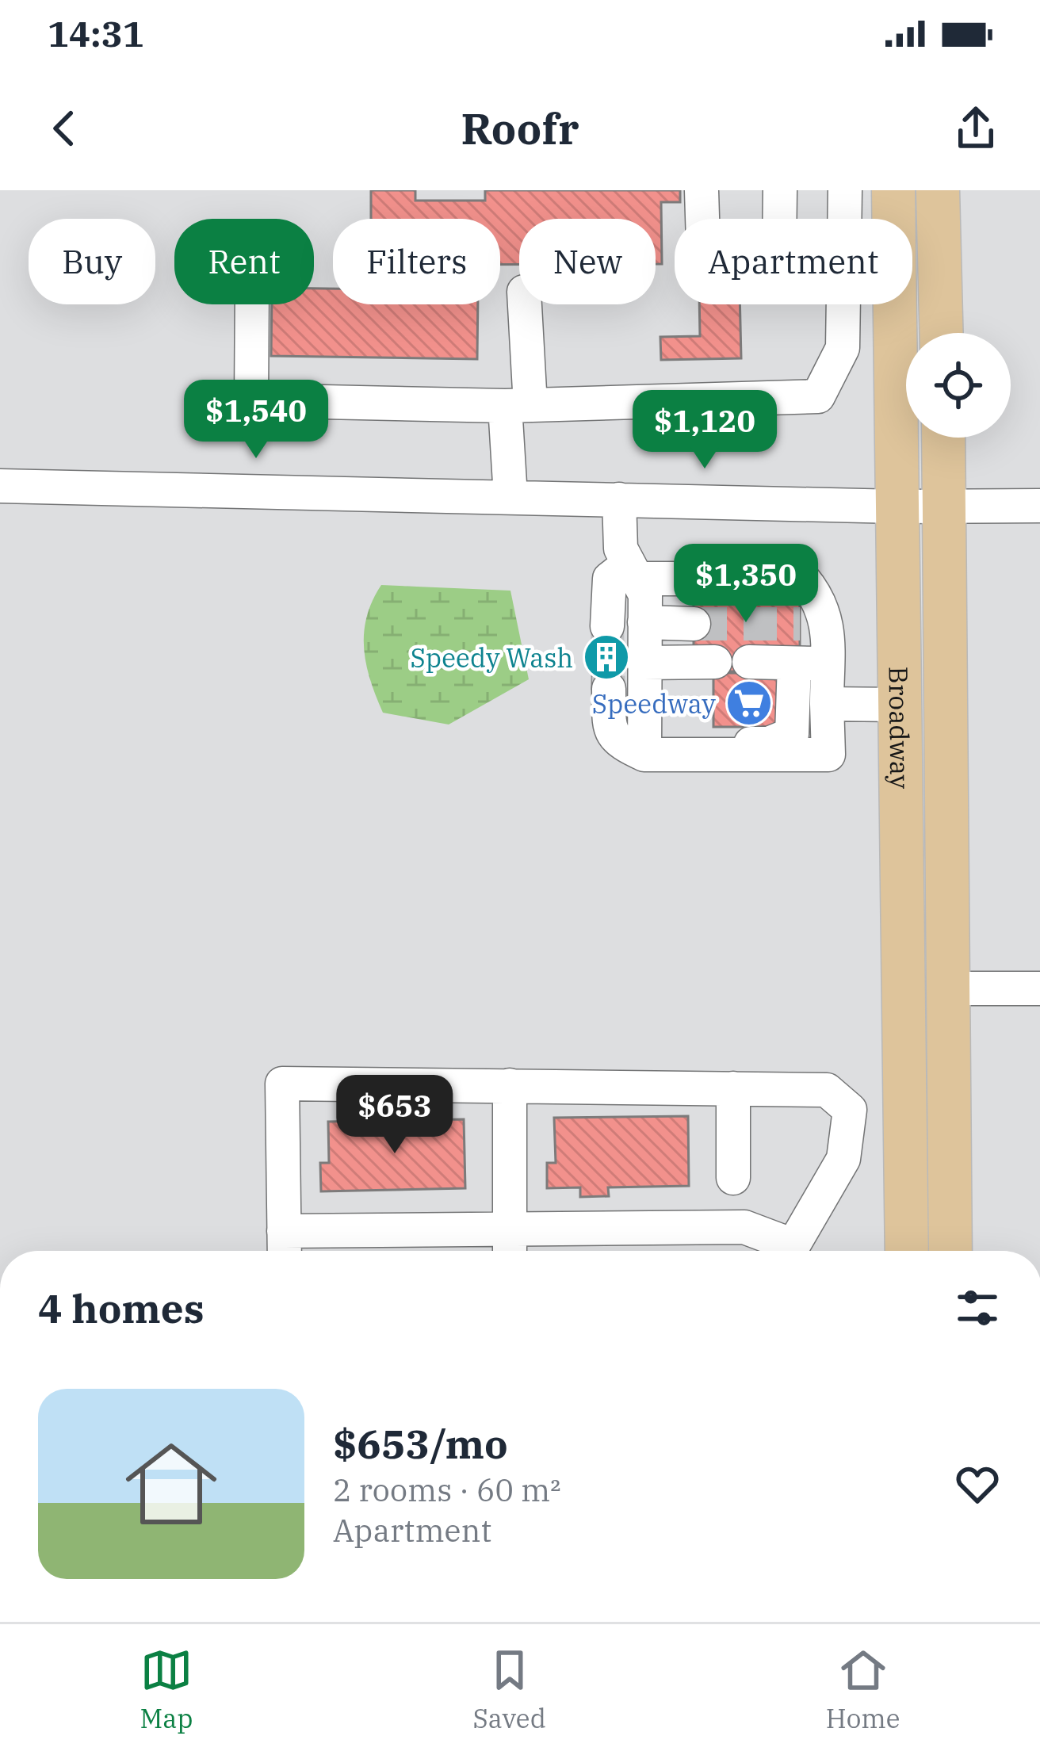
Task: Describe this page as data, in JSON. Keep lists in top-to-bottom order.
{
  "streets": {
    "main road": ["Broadway"]
  },
  "places": {
    "building": ["Speedy Wash"],
    "supermarket": ["Speedway"]
  },
  "page": {
    "status": "14:31",
    "header": "Roofr",
    "chip": [
      "Buy",
      "Rent",
      "Filters",
      "New",
      "Apartment"
    ],
    "price": [
      "$1,540",
      "$1,120",
      "$1,350",
      "$653"
    ],
    "heading": "4 homes",
    "list": [
      {
        "name": "$653/mo",
        "note": "2 rooms · 60 m² · Apartment"
      }
    ],
    "tabs": ["Map", "Saved", "Home"]
  }
}
